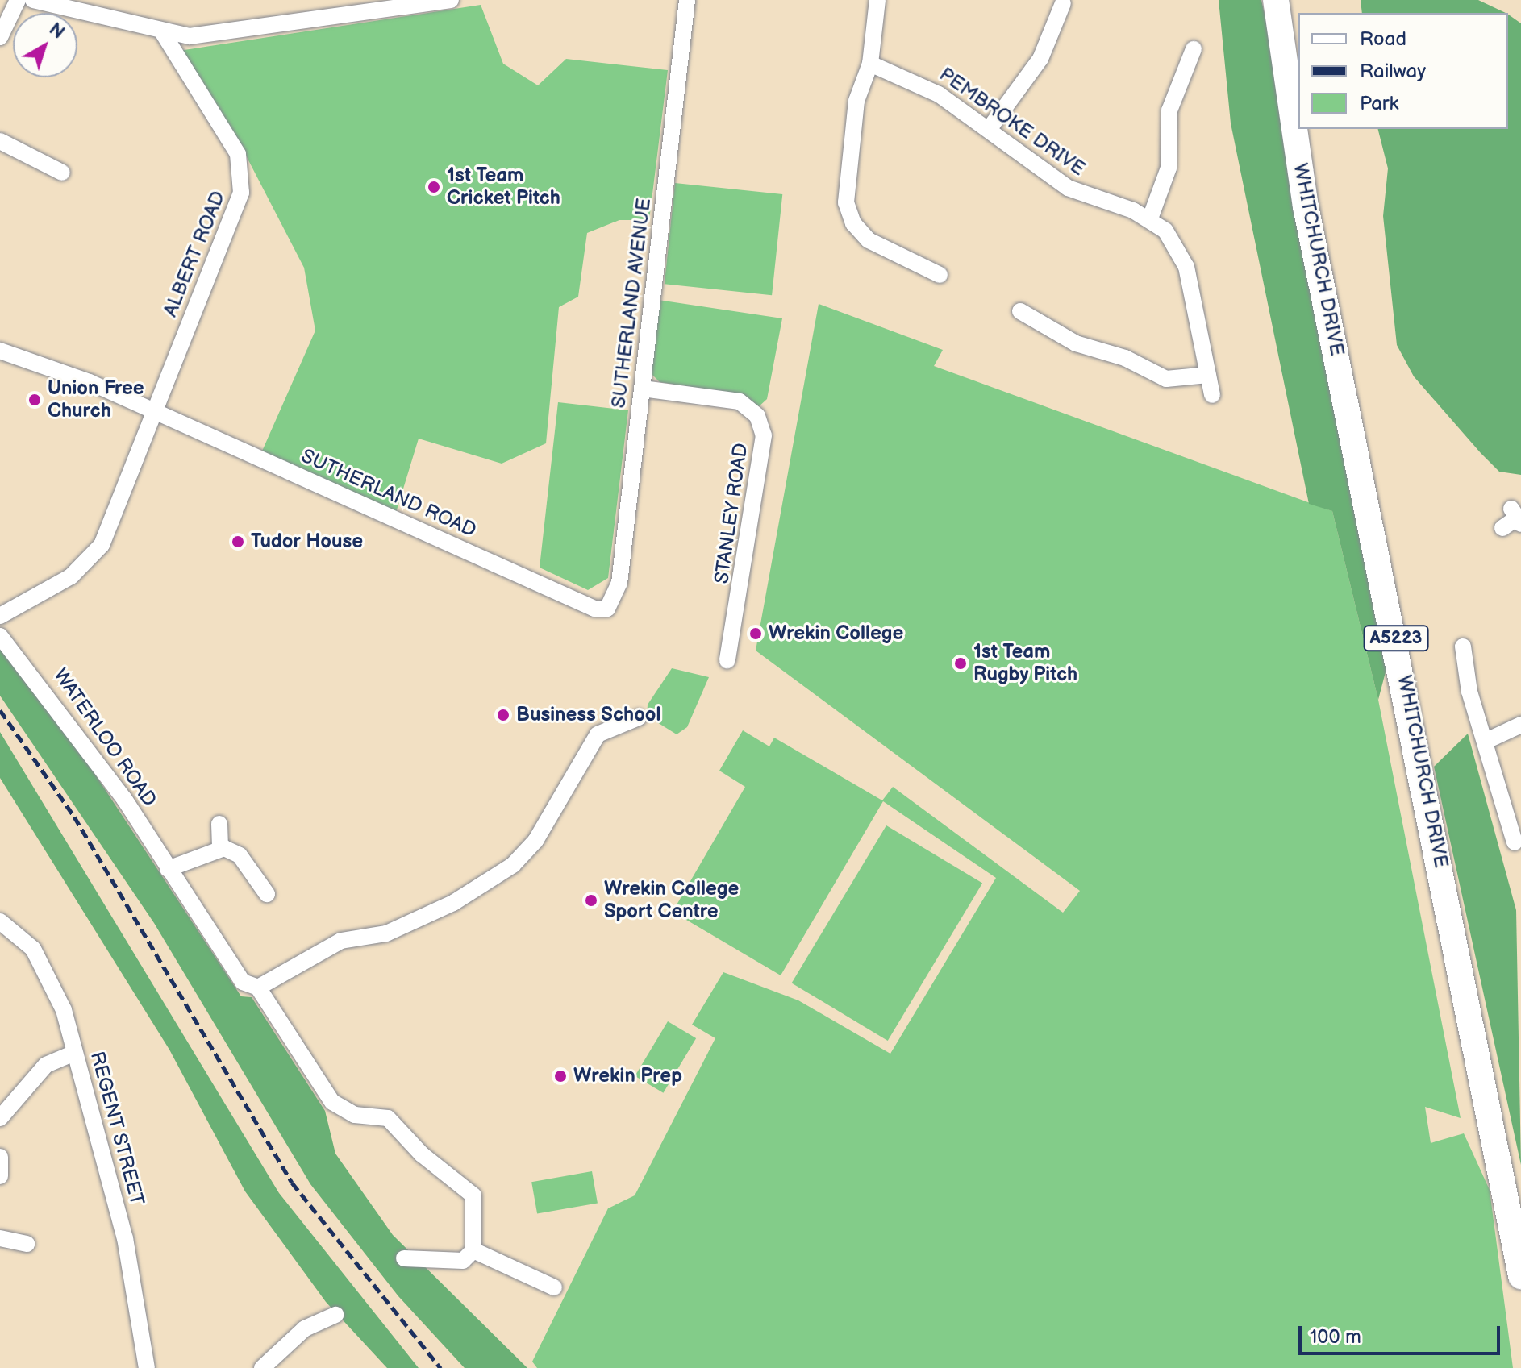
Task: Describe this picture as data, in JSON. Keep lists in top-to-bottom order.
{
  "streets": {
    "main road": ["WHITCHURCH DRIVE", "A5223"],
    "street": [
      "PEMBROKE DRIVE",
      "ALBERT ROAD",
      "SUTHERLAND AVENUE",
      "SUTHERLAND ROAD",
      "STANLEY ROAD",
      "WATERLOO ROAD",
      "REGENT STREET"
    ]
  },
  "crossings": [
    ["ALBERT ROAD", "SUTHERLAND ROAD"],
    ["SUTHERLAND AVENUE", "SUTHERLAND ROAD"],
    ["SUTHERLAND AVENUE", "STANLEY ROAD"]
  ],
  "places": [
    "1st Team Cricket Pitch",
    "Union Free Church",
    "Tudor House",
    "Wrekin College",
    "1st Team Rugby Pitch",
    "Business School",
    "Wrekin College Sport Centre",
    "Wrekin Prep"
  ],
  "legend": ["Road", "Railway", "Park"],
  "scale_bar": "100 m",
  "north": "top right"
}
